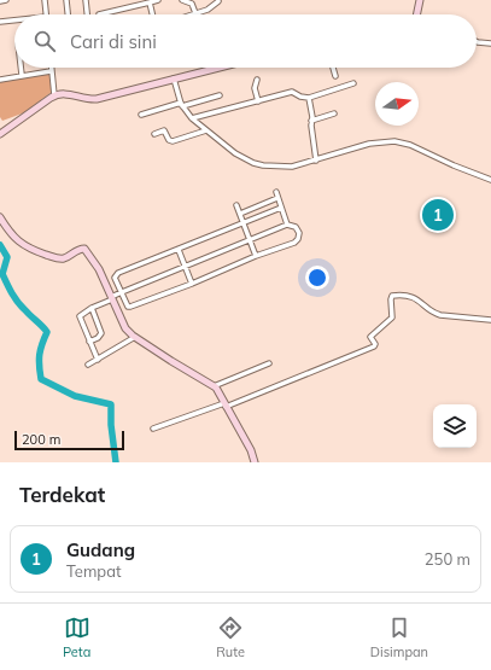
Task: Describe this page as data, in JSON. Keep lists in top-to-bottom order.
{
  "scale_bar": "200 m",
  "north": "right",
  "page": {
    "search": "Cari di sini",
    "pins": "1",
    "scale": "200 m",
    "heading": "Terdekat",
    "list": [
      {
        "mark": "1",
        "name": "Gudang",
        "note": "Tempat",
        "value": "250 m"
      }
    ],
    "nav": ["Peta", "Rute", "Disimpan"]
  }
}
